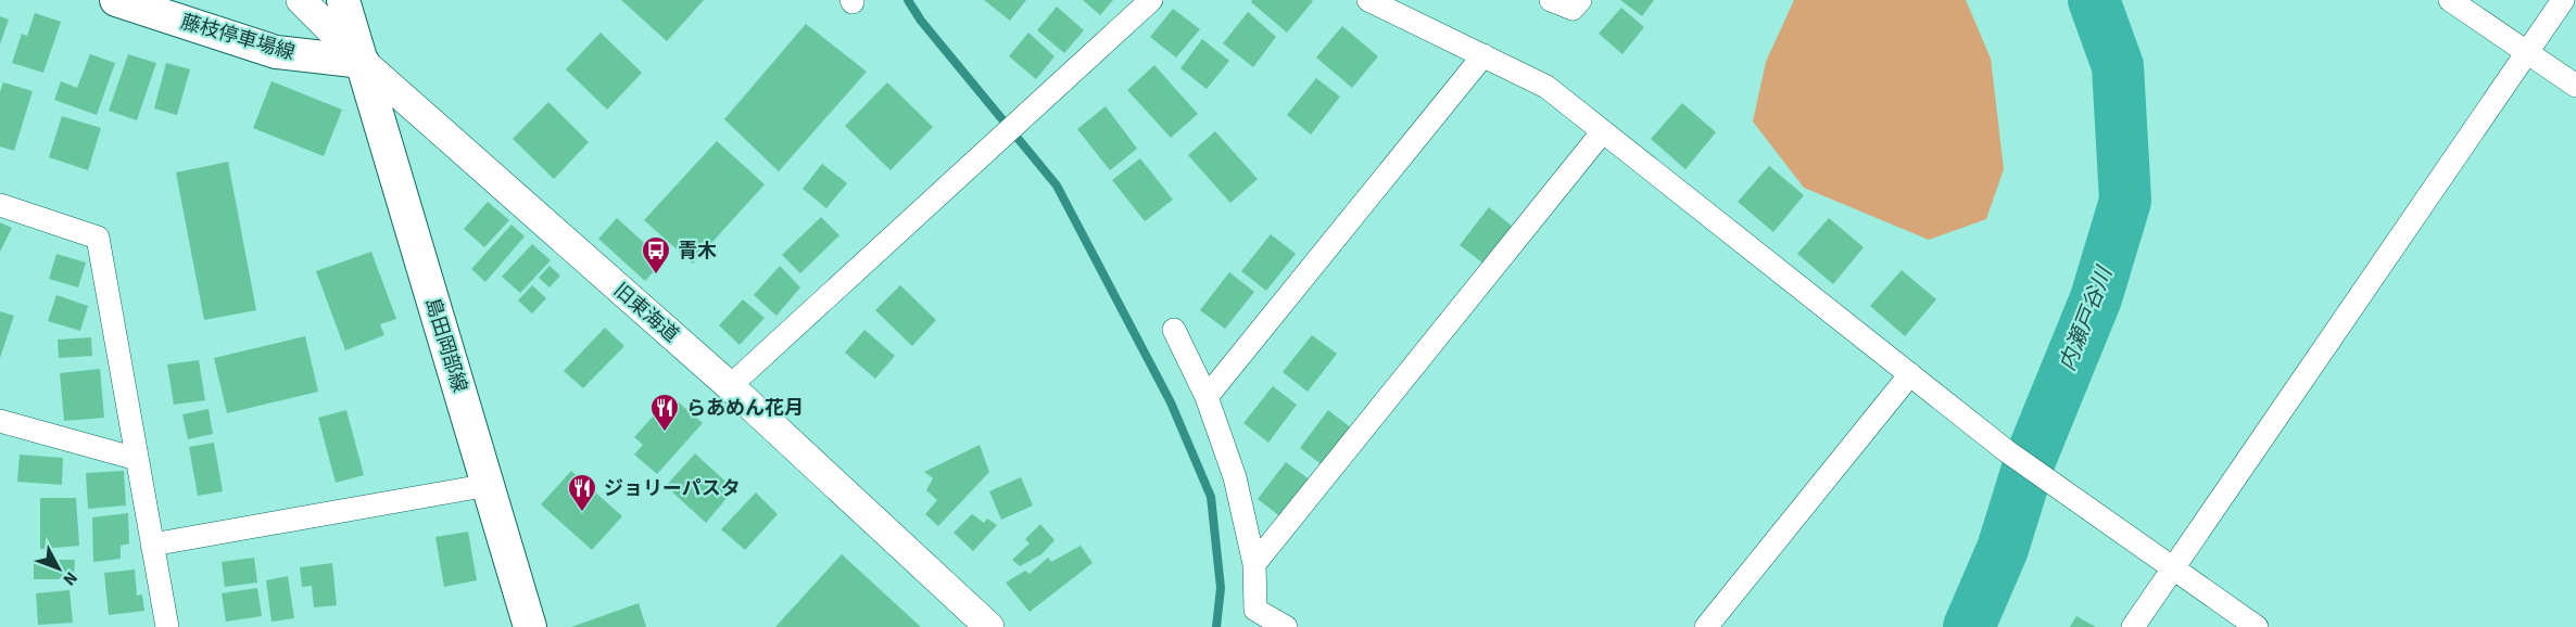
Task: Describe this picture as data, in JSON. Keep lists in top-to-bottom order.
{
  "streets": {
    "main road": ["藤枝停車場線", "島田岡部線"],
    "street": ["旧東海道"]
  },
  "crossings": [
    ["藤枝停車場線", "旧東海道"],
    ["藤枝停車場線", "島田岡部線"],
    ["旧東海道", "島田岡部線"]
  ],
  "water": ["内瀬戸谷川"],
  "places": {
    "bus stop": ["青木"],
    "restaurant": ["らあめん花月", "ジョリーパスタ"]
  },
  "north": "bottom right"
}
